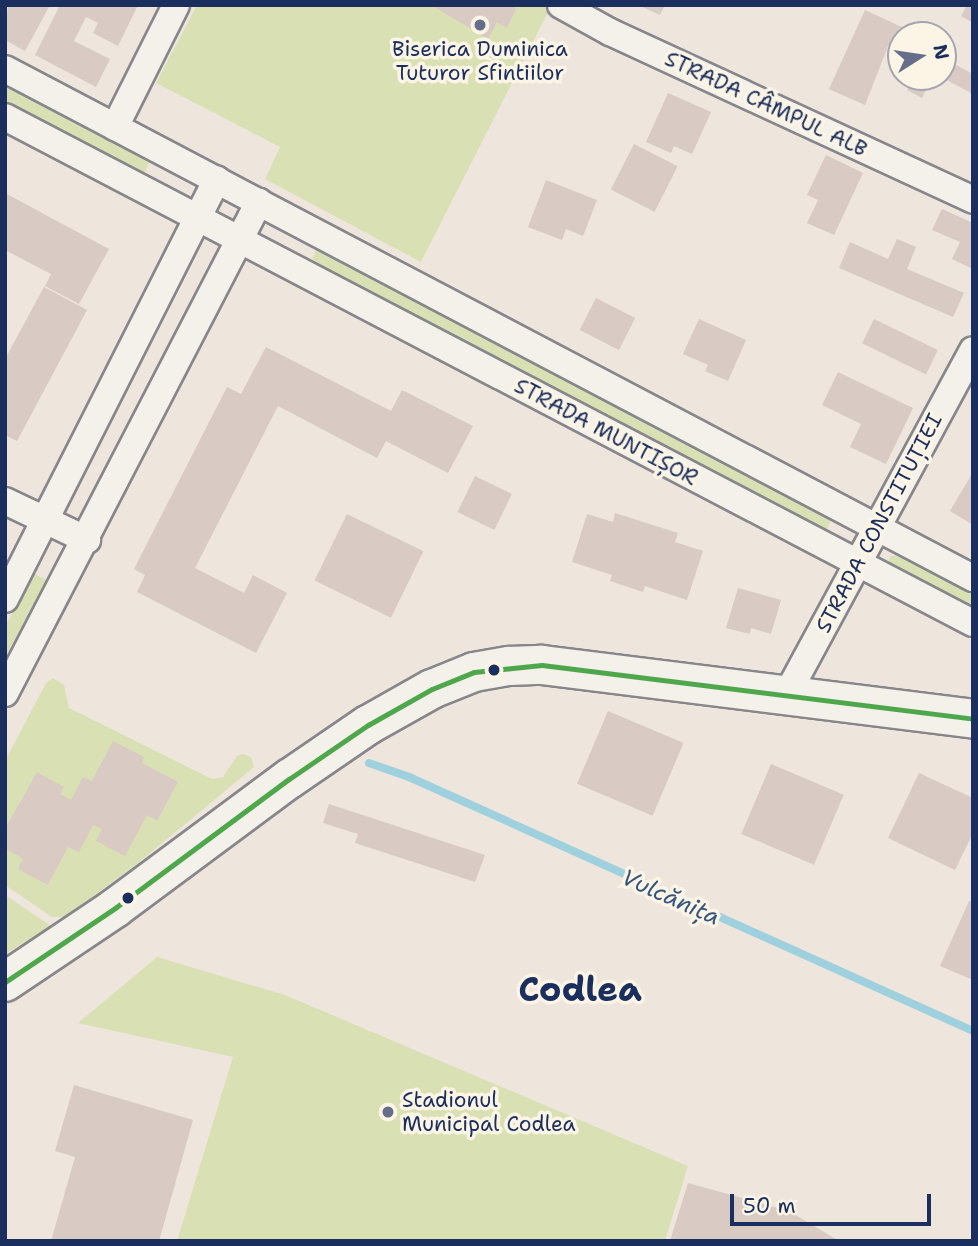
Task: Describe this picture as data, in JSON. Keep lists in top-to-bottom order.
{
  "streets": {
    "street": ["STRADA CÂMPUL ALB", "STRADA MUNTIȘOR", "STRADA CONSTITUȚIEI"]
  },
  "crossings": [
    ["STRADA MUNTIȘOR", "STRADA CONSTITUȚIEI"]
  ],
  "districts": ["Codlea"],
  "water": ["Vulcănița"],
  "places": ["Biserica Duminica Tuturor Sfintiilor", "Stadionul Municipal Codlea"],
  "scale_bar": "50 m",
  "north": "right"
}
